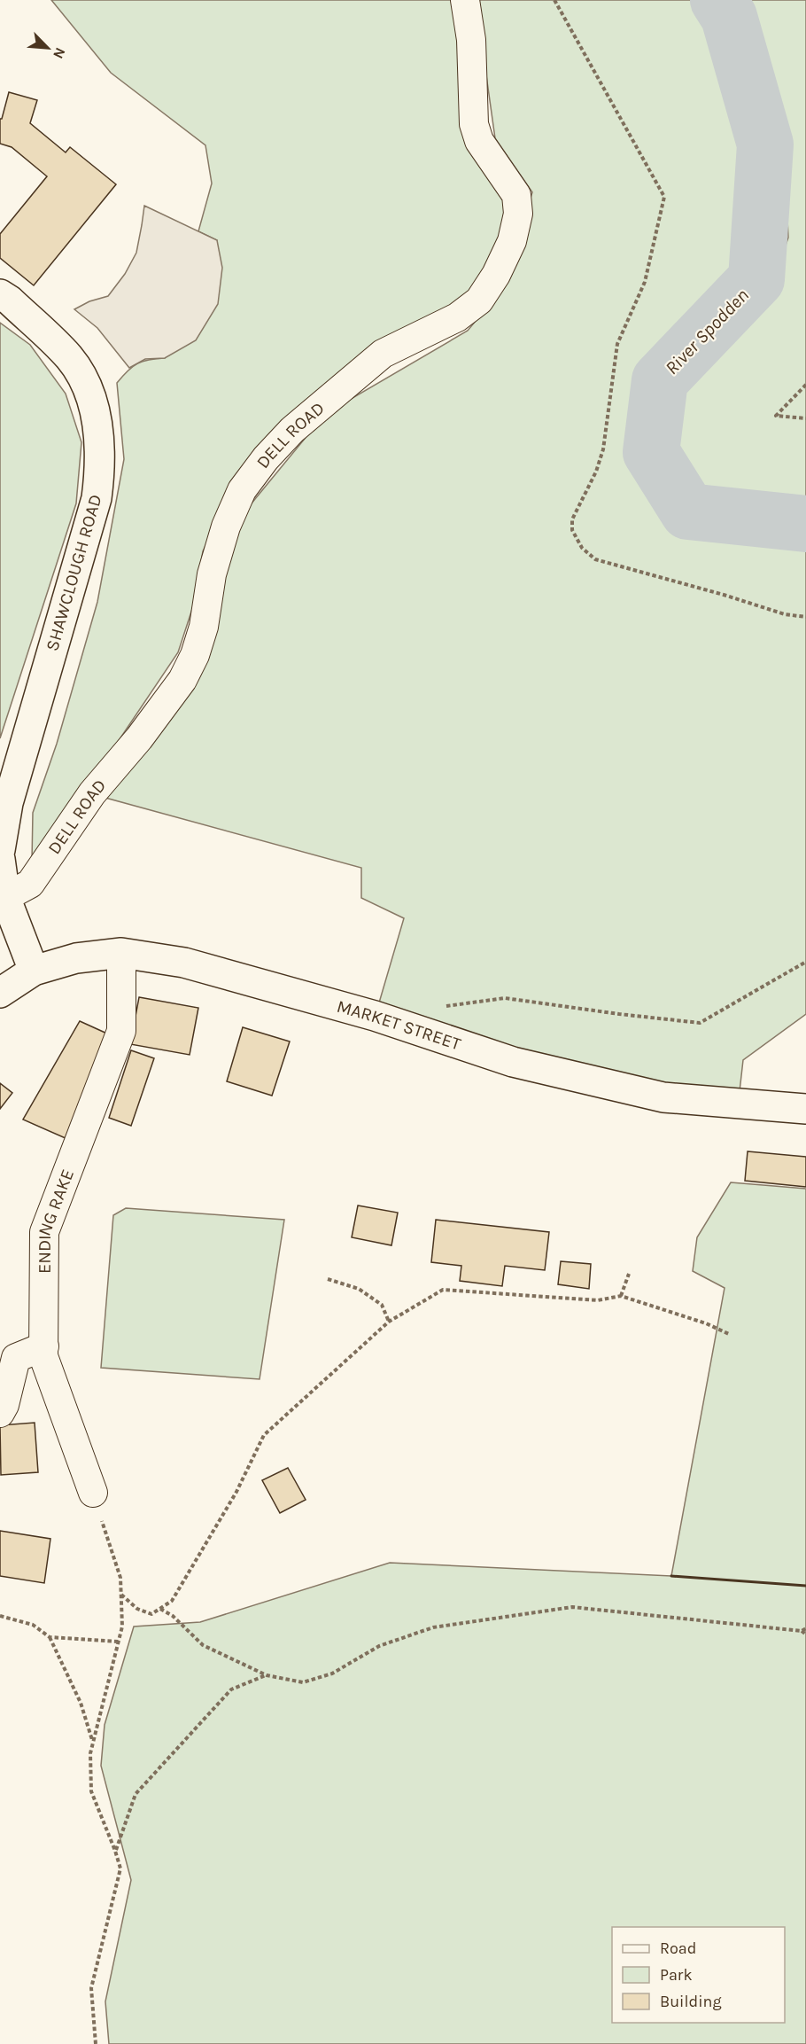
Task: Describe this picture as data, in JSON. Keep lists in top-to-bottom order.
{
  "streets": {
    "main road": ["SHAWCLOUGH ROAD", "MARKET STREET"],
    "street": ["DELL ROAD", "ENDING RAKE"]
  },
  "crossings": [
    ["MARKET STREET", "ENDING RAKE"]
  ],
  "water": ["River Spodden"],
  "legend": ["Road", "Park", "Building"],
  "north": "bottom right"
}
